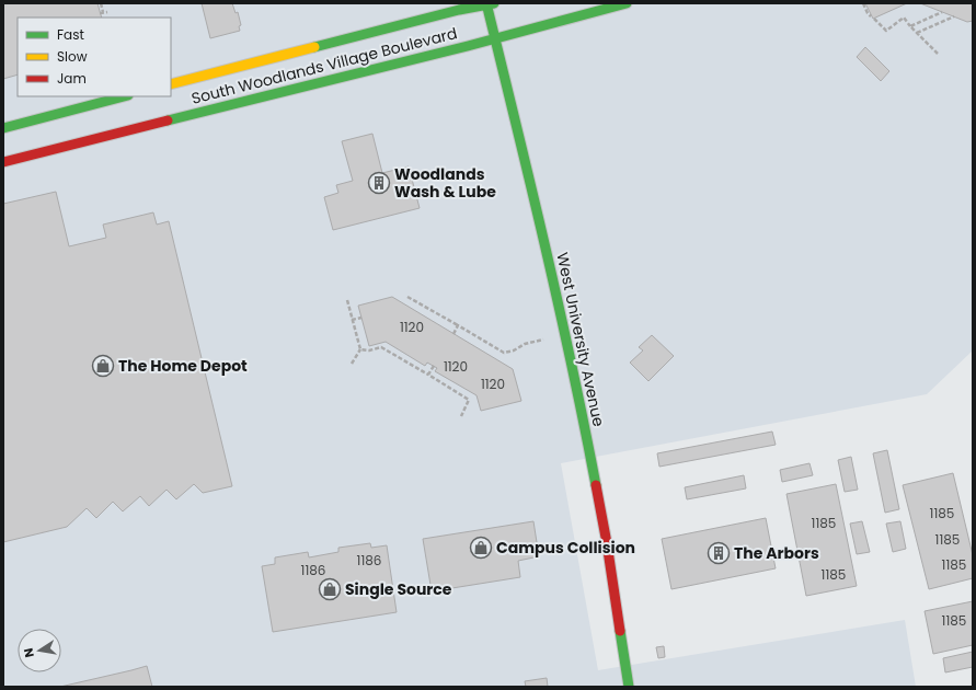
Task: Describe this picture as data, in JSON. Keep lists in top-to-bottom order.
{
  "streets": {
    "street": ["South Woodlands Village Boulevard", "West University Avenue"]
  },
  "crossings": [
    ["South Woodlands Village Boulevard", "West University Avenue"]
  ],
  "places": {
    "building": ["Woodlands Wash & Lube", "The Arbors"],
    "shop": ["The Home Depot", "Campus Collision", "Single Source"]
  },
  "house_numbers": [
    "1120",
    "1120",
    "1120",
    "1185",
    "1185",
    "1185",
    "1186",
    "1185",
    "1186",
    "1185",
    "1185"
  ],
  "legend": ["Fast", "Slow", "Jam"],
  "north": "left"
}
